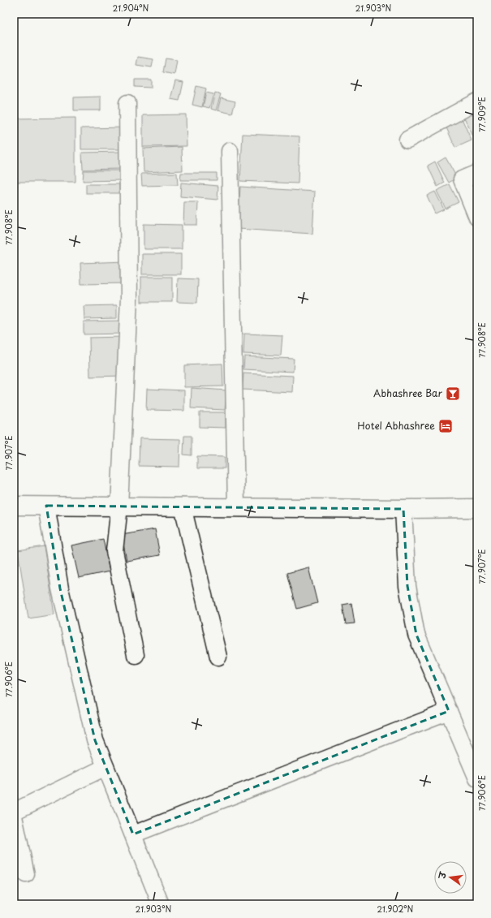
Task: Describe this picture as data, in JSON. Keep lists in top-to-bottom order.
{
  "places": {
    "bar": ["Abhashree Bar"],
    "hotel": ["Hotel Abhashree"]
  },
  "north": "left",
  "coordinates": [
    "21.904°N",
    "21.903°N",
    "77.909°E",
    "77.908°E",
    "77.907°E",
    "77.906°E",
    "21.902°N"
  ]
}
